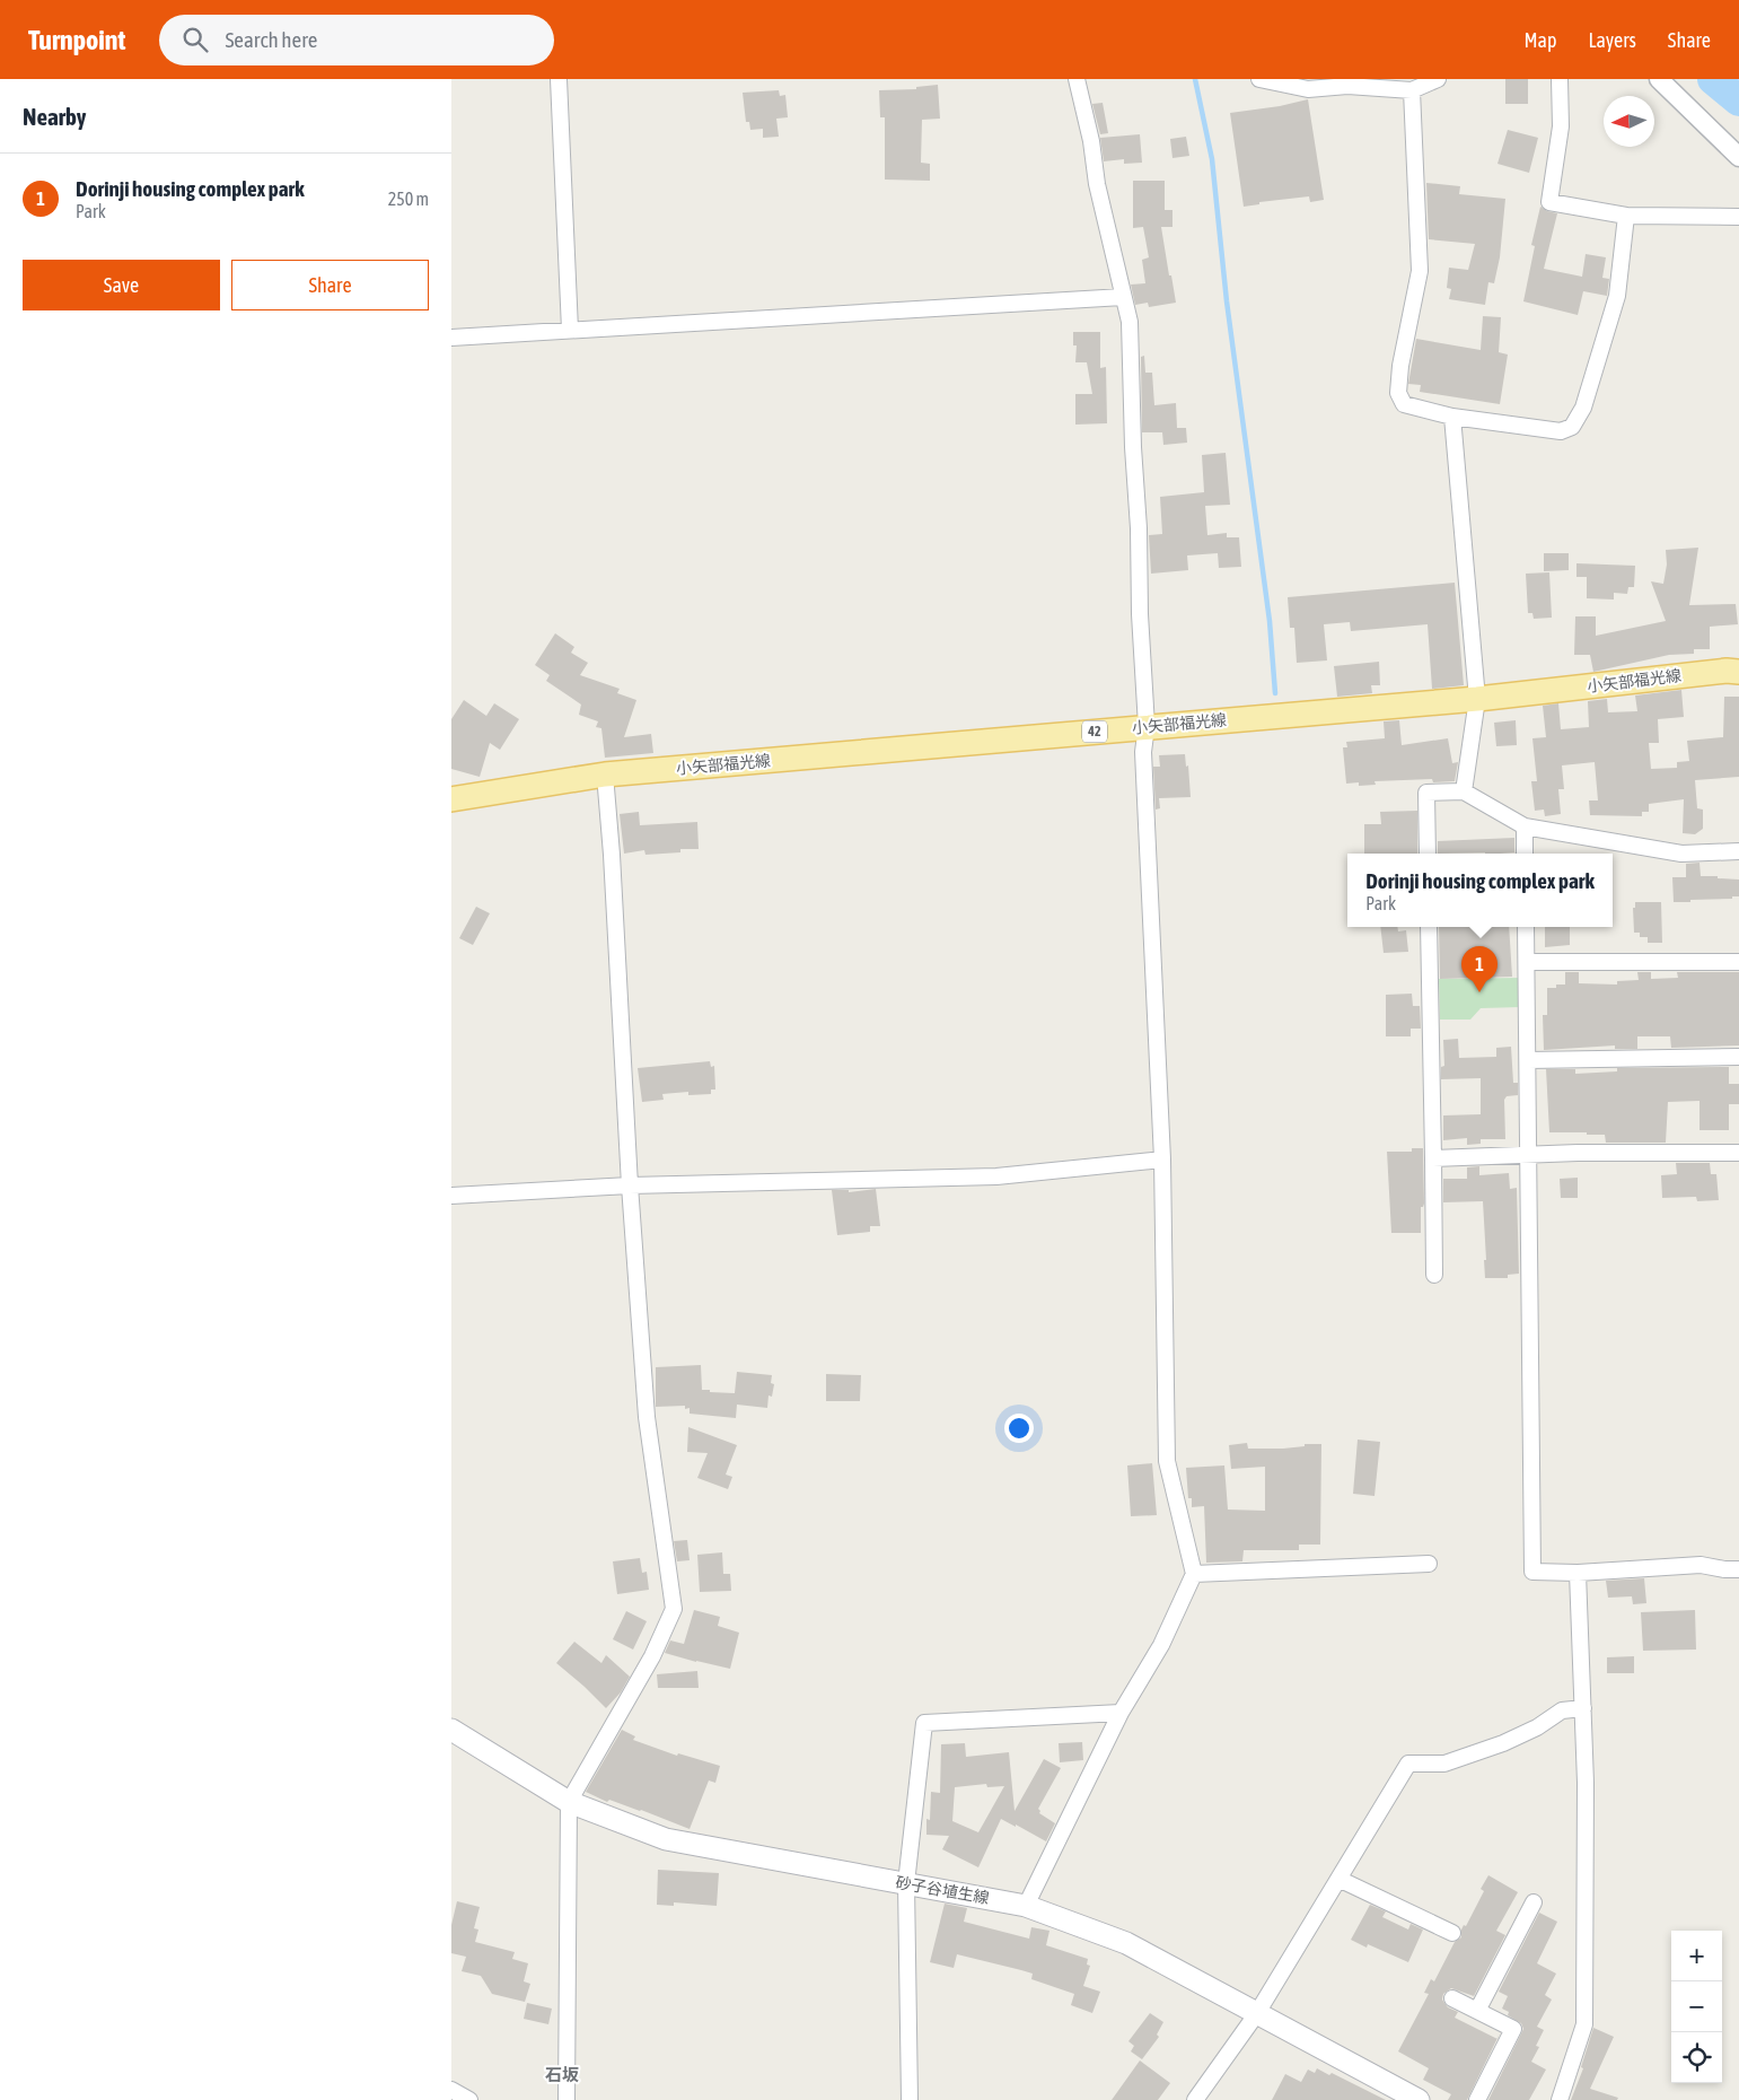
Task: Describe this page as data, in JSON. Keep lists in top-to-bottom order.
{
  "streets": {
    "main road": ["小矢部福光線", "42", "砂子谷埴生線"]
  },
  "districts": ["石坂"],
  "north": "left",
  "page": {
    "header": "Turnpoint",
    "search": "Search here",
    "nav": ["Map", "Layers", "Share"],
    "heading": "Nearby",
    "list": [
      {
        "mark": "1",
        "name": "Dorinji housing complex park",
        "note": "Park",
        "value": "250 m"
      }
    ],
    "buttons": ["Save", "Share"],
    "popup": ["Dorinji housing complex park", "Park"],
    "pins": "1",
    "map_buttons": ["+", "−"]
  }
}
